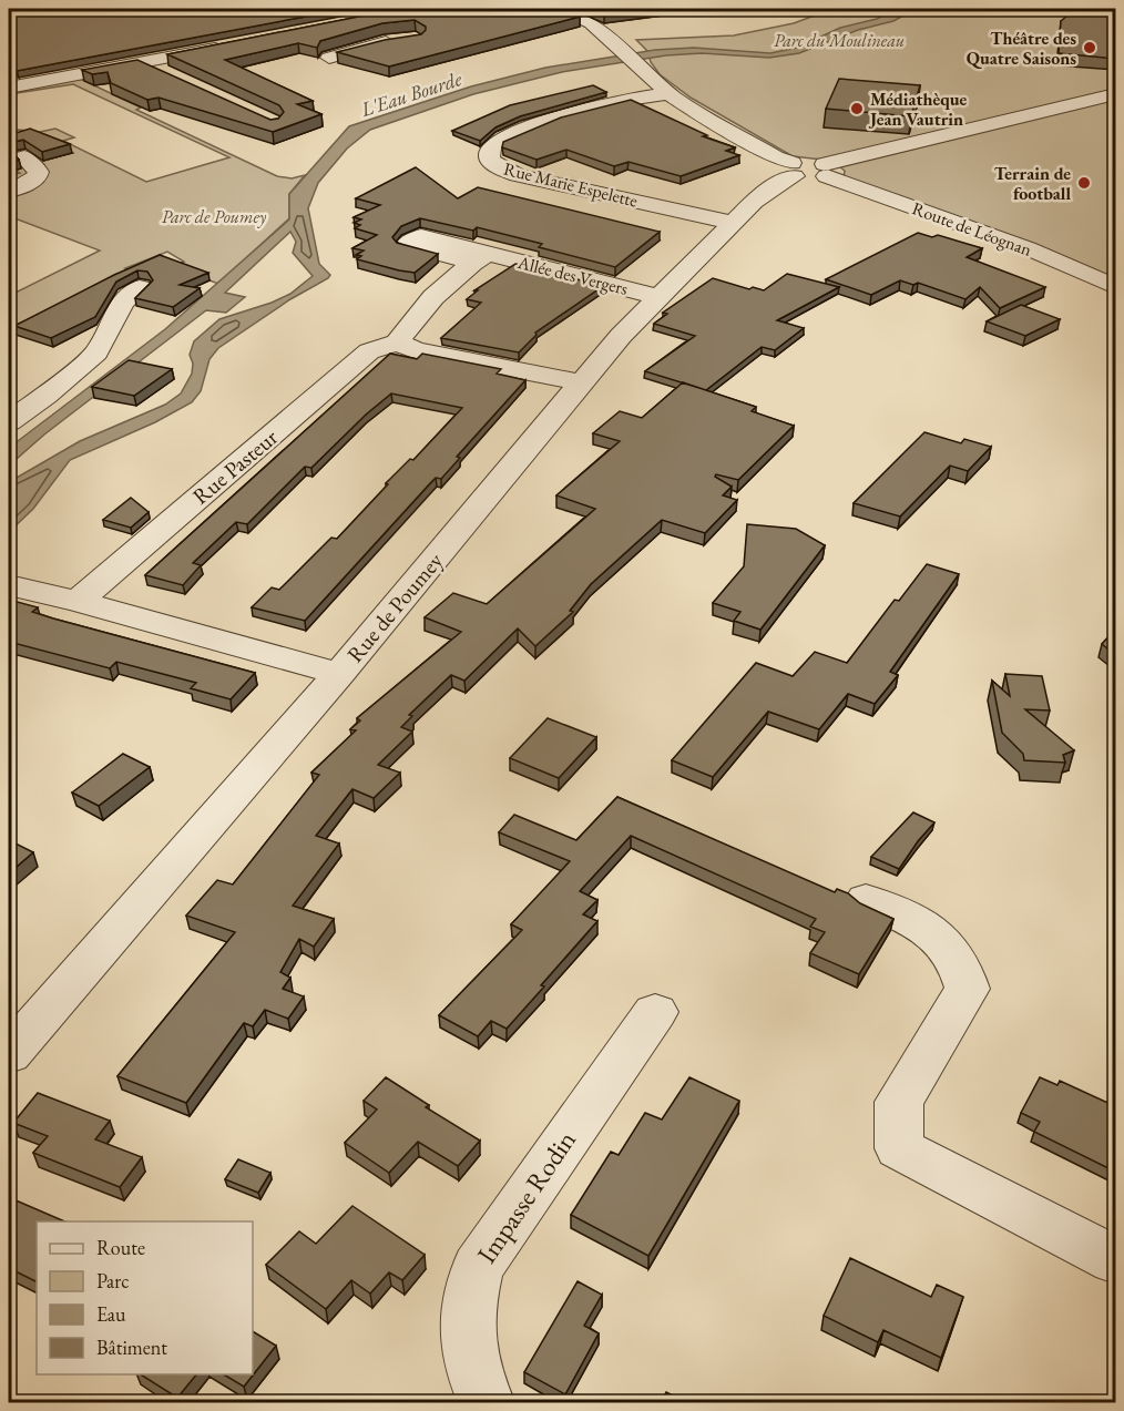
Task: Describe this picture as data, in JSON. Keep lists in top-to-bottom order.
{
  "streets": {
    "street": [
      "Rue Marie Espelette",
      "Route de Léognan",
      "Allée des Vergers",
      "Rue Pasteur",
      "Rue de Poumey",
      "Impasse Rodin"
    ]
  },
  "crossings": [
    ["Rue Marie Espelette", "Rue de Poumey"],
    ["Allée des Vergers", "Rue Pasteur"],
    ["Allée des Vergers", "Rue de Poumey"]
  ],
  "water": ["L'Eau Bourde"],
  "parks": ["Parc du Moulineau", "Parc de Poumey"],
  "places": ["Théâtre des Quatre Saisons", "Médiathèque Jean Vautrin", "Terrain de football"],
  "legend": [
    "Route",
    "Parc",
    "Eau",
    "Bâtiment"
  ]
}
